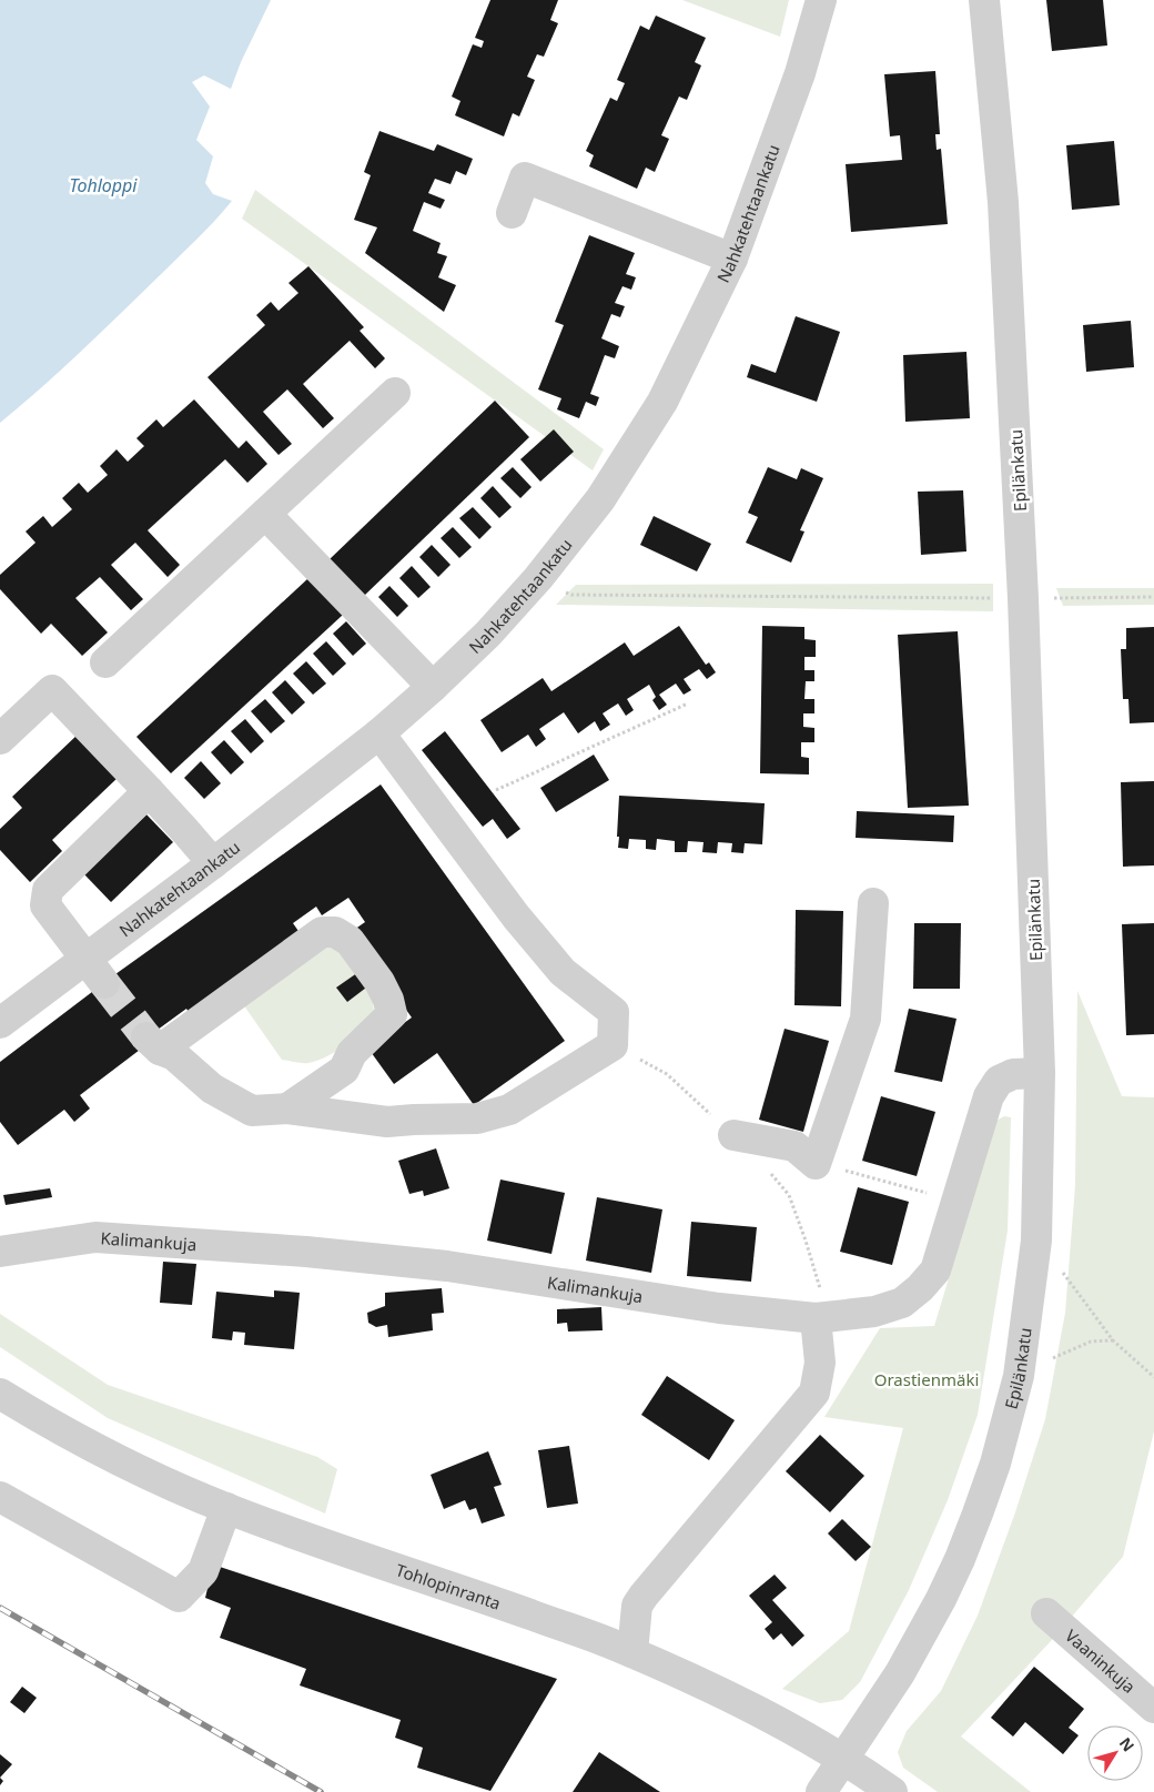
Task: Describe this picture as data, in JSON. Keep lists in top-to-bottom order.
{
  "streets": {
    "street": [
      "Nahkatehtaankatu",
      "Epilänkatu",
      "Kalimankuja",
      "Tohlopinranta",
      "Vaaninkuja"
    ]
  },
  "crossings": [
    ["Epilänkatu", "Kalimankuja"],
    ["Epilänkatu", "Tohlopinranta"]
  ],
  "water": ["Tohloppi"],
  "parks": ["Orastienmäki"],
  "north": "top right"
}
